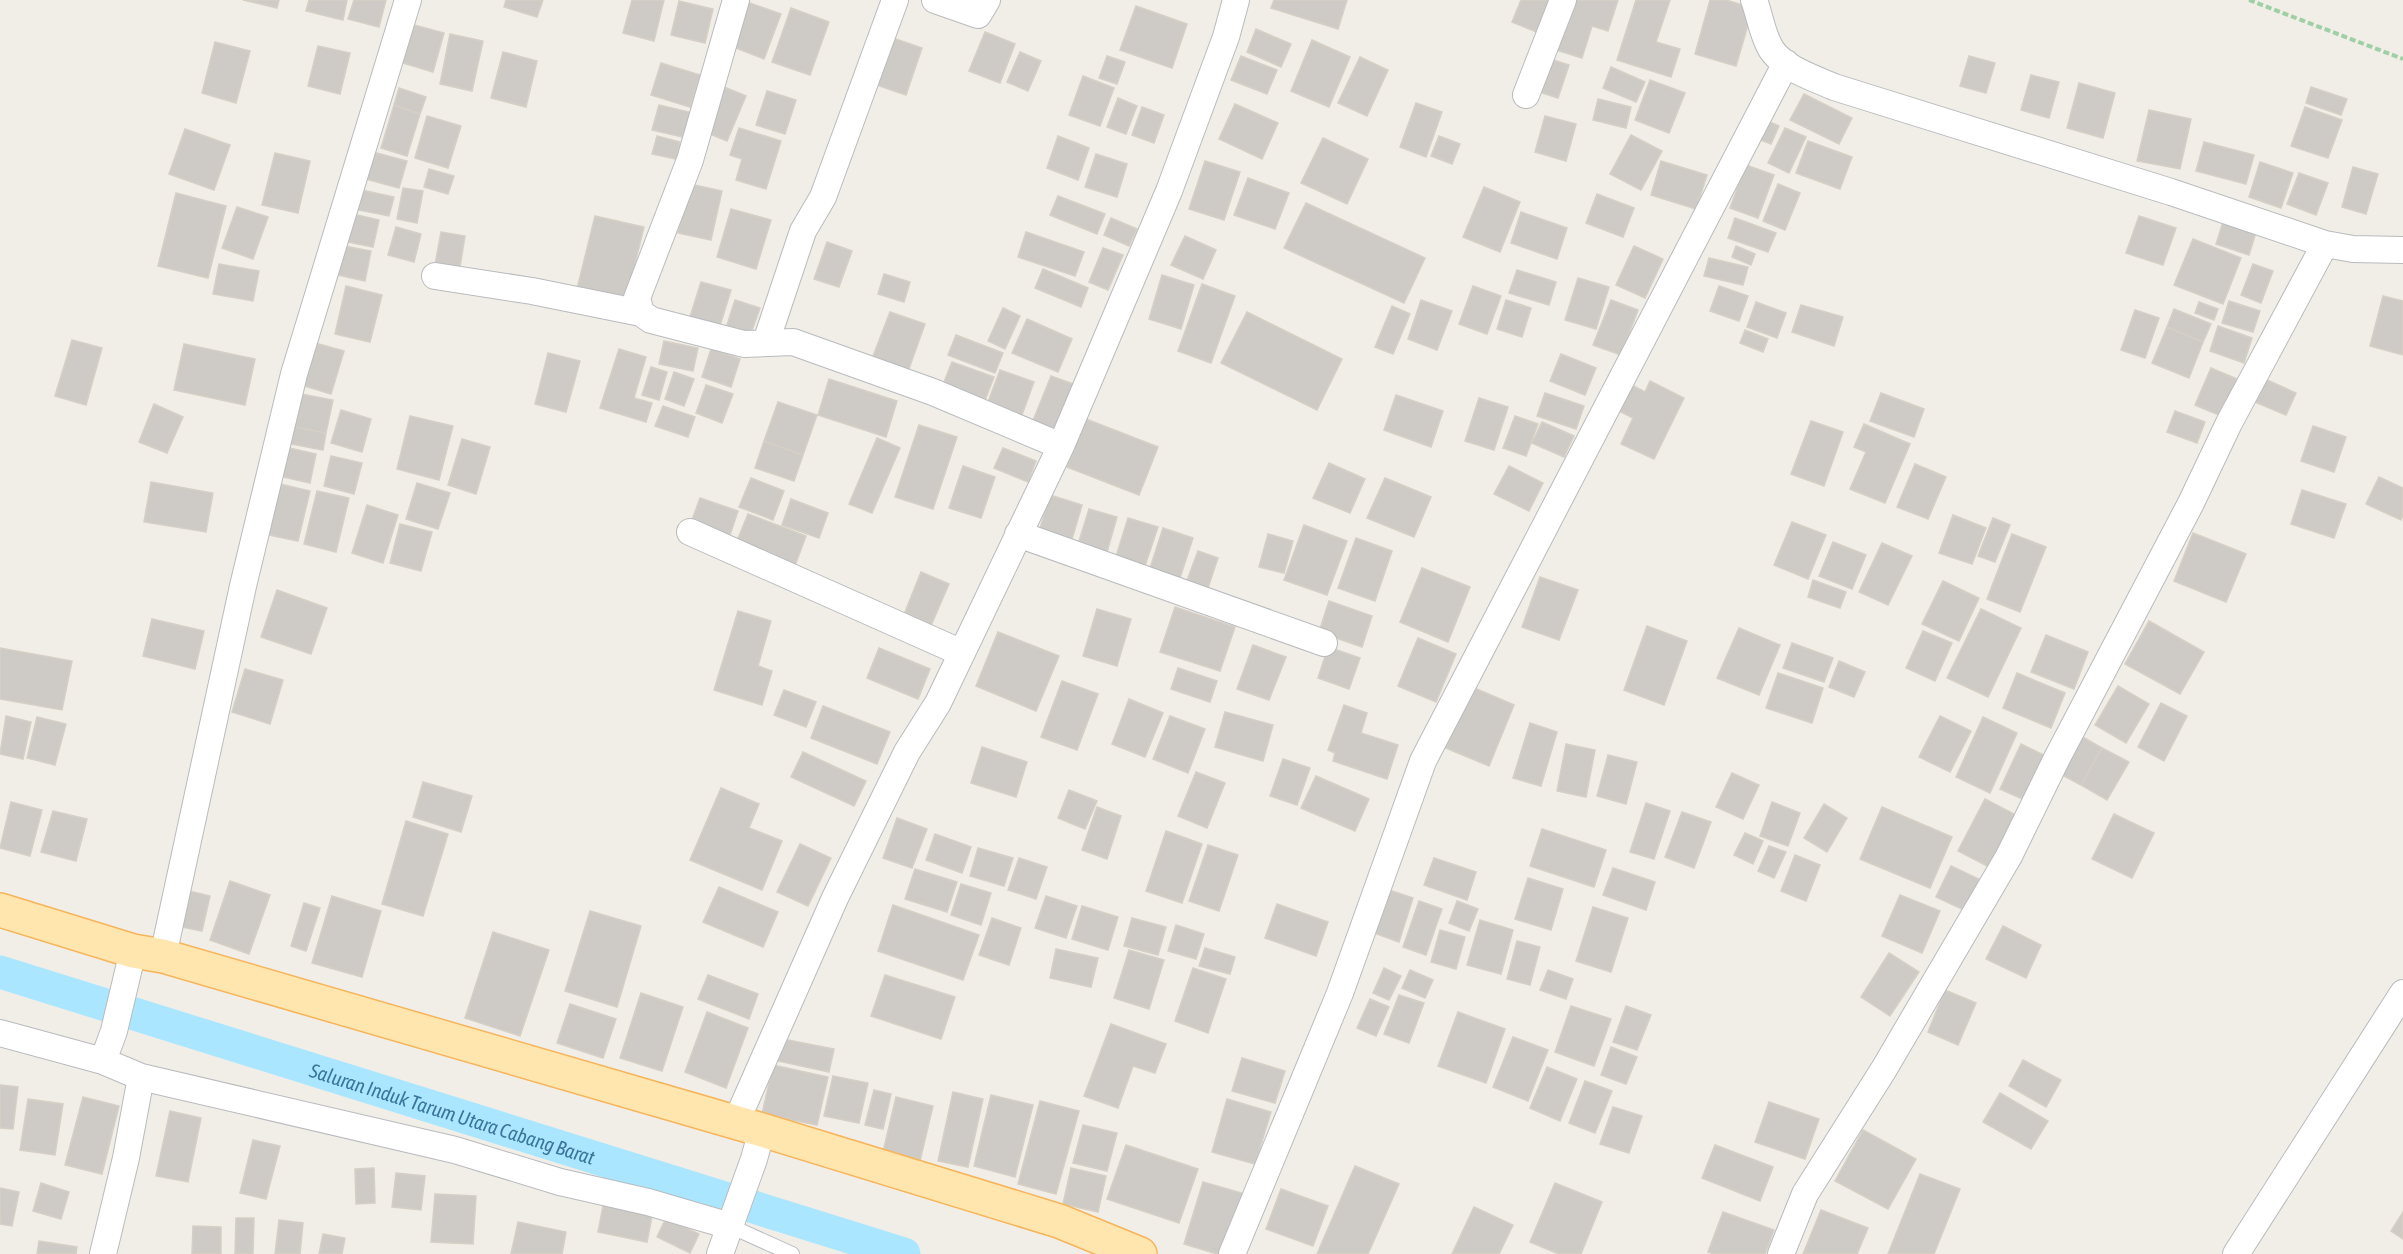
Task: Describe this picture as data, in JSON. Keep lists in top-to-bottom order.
{
  "water": ["Saluran Induk Tarum Utara Cabang Barat"]
}
